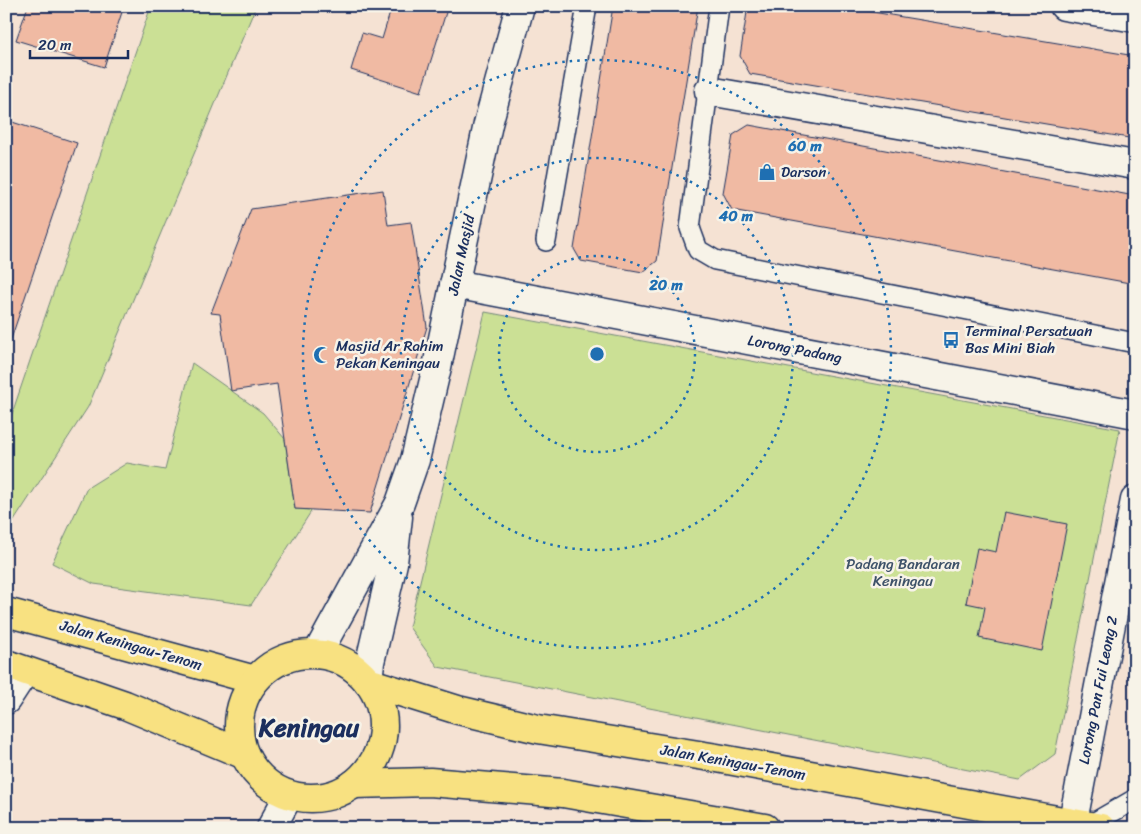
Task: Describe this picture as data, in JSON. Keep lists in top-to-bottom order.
{
  "streets": {
    "main road": ["Jalan Keningau-Tenom"],
    "street": ["Jalan Masjid", "Lorong Padang", "Lorong Pan Fui Leong 2"]
  },
  "crossings": [
    ["Jalan Masjid", "Lorong Padang"],
    ["Jalan Keningau-Tenom", "Lorong Pan Fui Leong 2"]
  ],
  "districts": ["Keningau"],
  "parks": ["Padang Bandaran Keningau"],
  "places": {
    "shop": ["Darson"],
    "bus stop": ["Terminal Persatuan Bas Mini Biah"],
    "mosque": ["Masjid Ar Rahim Pekan Keningau"]
  },
  "scale_bar": "20 m",
  "rings": ["60 m", "40 m", "20 m"]
}
